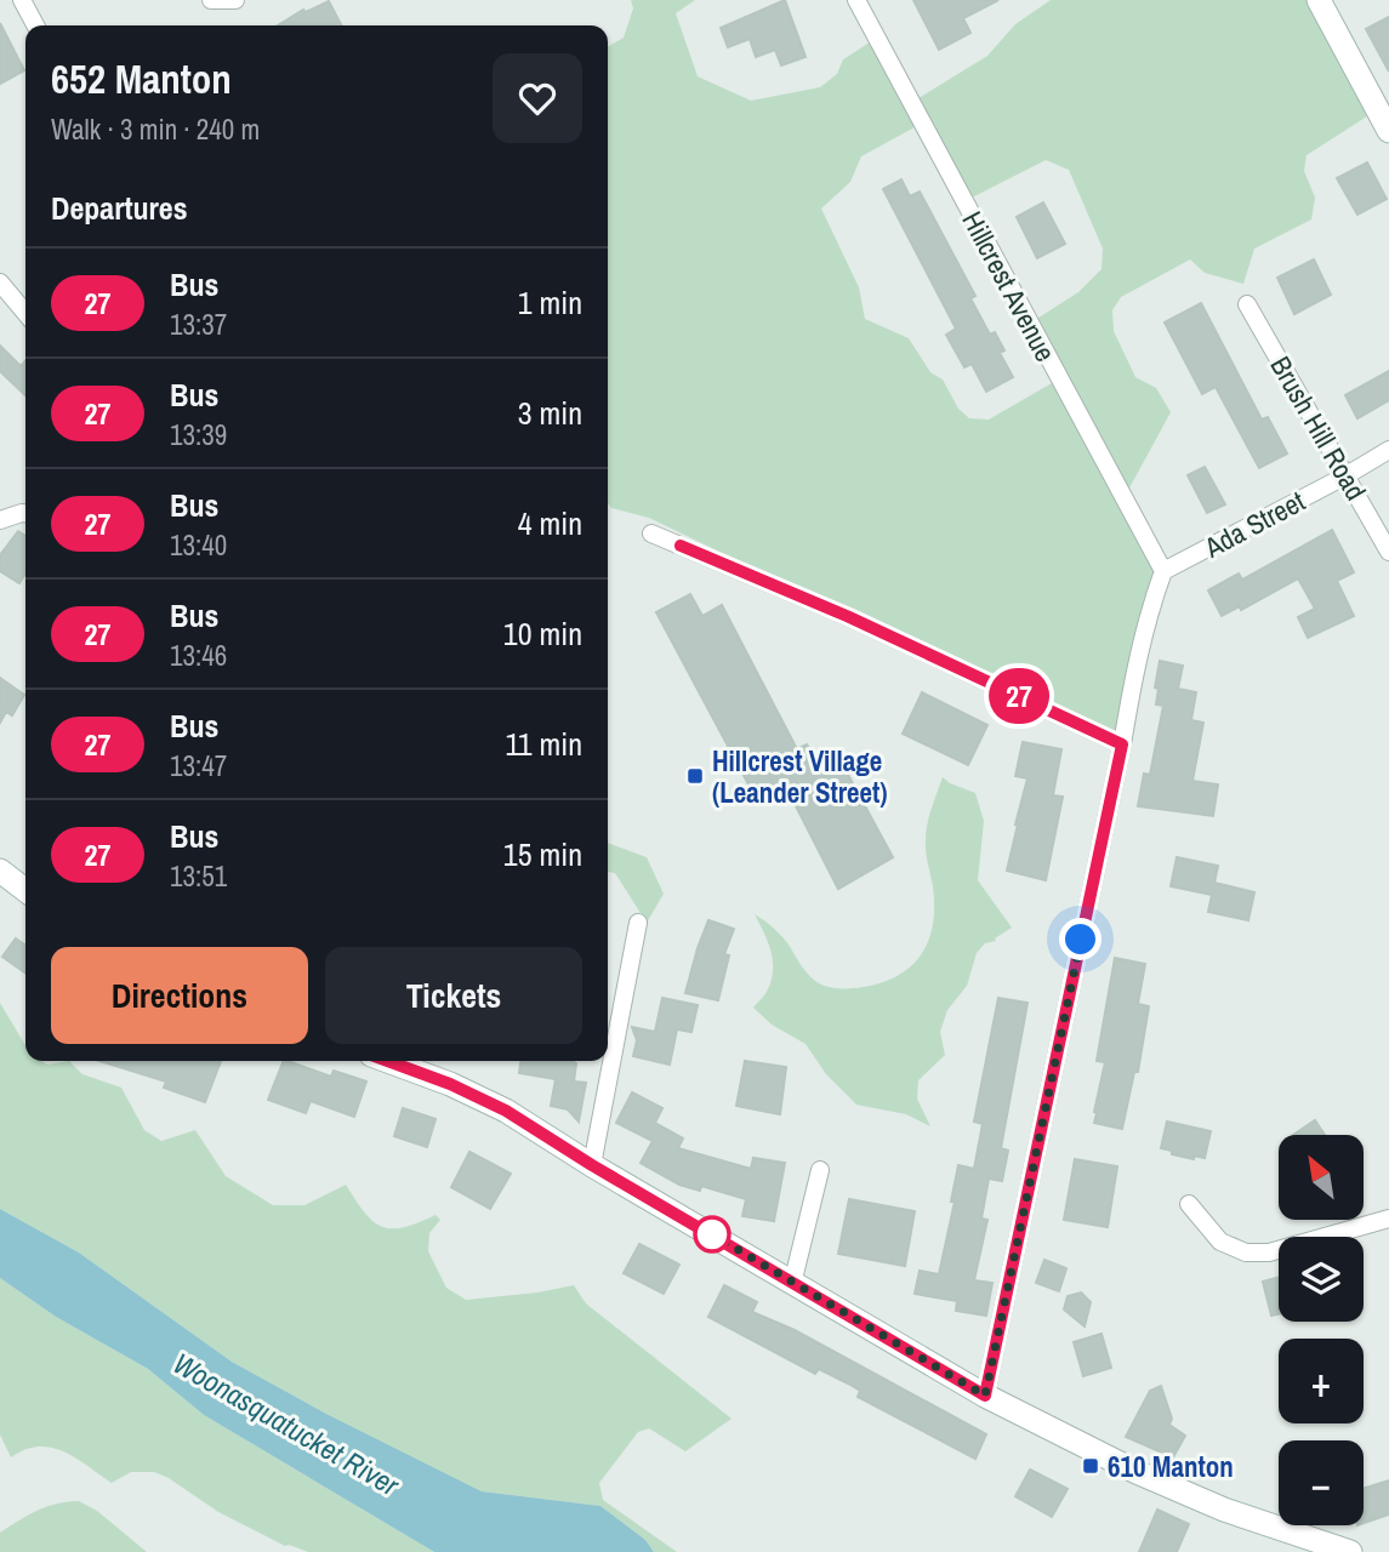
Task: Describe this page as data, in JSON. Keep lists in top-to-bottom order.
{
  "streets": {
    "street": ["Hillcrest Avenue", "Brush Hill Road", "Ada Street"]
  },
  "crossings": [
    ["Hillcrest Avenue", "Ada Street"],
    ["Brush Hill Road", "Ada Street"]
  ],
  "water": ["Woonasquatucket River"],
  "places": {
    "transit": ["Hillcrest Village (Leander Street)", "610 Manton"]
  },
  "lines": ["bus line 27"],
  "north": "top left",
  "page": {
    "on_map": "27",
    "heading": [
      ["652 Manton", "Walk · 3 min · 240 m"],
      "Departures"
    ],
    "list": [
      {
        "mark": "27",
        "name": "Bus",
        "note": "13:37",
        "value": "1 min"
      },
      {
        "mark": "27",
        "name": "Bus",
        "note": "13:39",
        "value": "3 min"
      },
      {
        "mark": "27",
        "name": "Bus",
        "note": "13:40",
        "value": "4 min"
      },
      {
        "mark": "27",
        "name": "Bus",
        "note": "13:46",
        "value": "10 min"
      },
      {
        "mark": "27",
        "name": "Bus",
        "note": "13:47",
        "value": "11 min"
      },
      {
        "mark": "27",
        "name": "Bus",
        "note": "13:51",
        "value": "15 min"
      }
    ],
    "buttons": ["Directions", "Tickets"],
    "map_buttons": ["+", "−"]
  }
}
